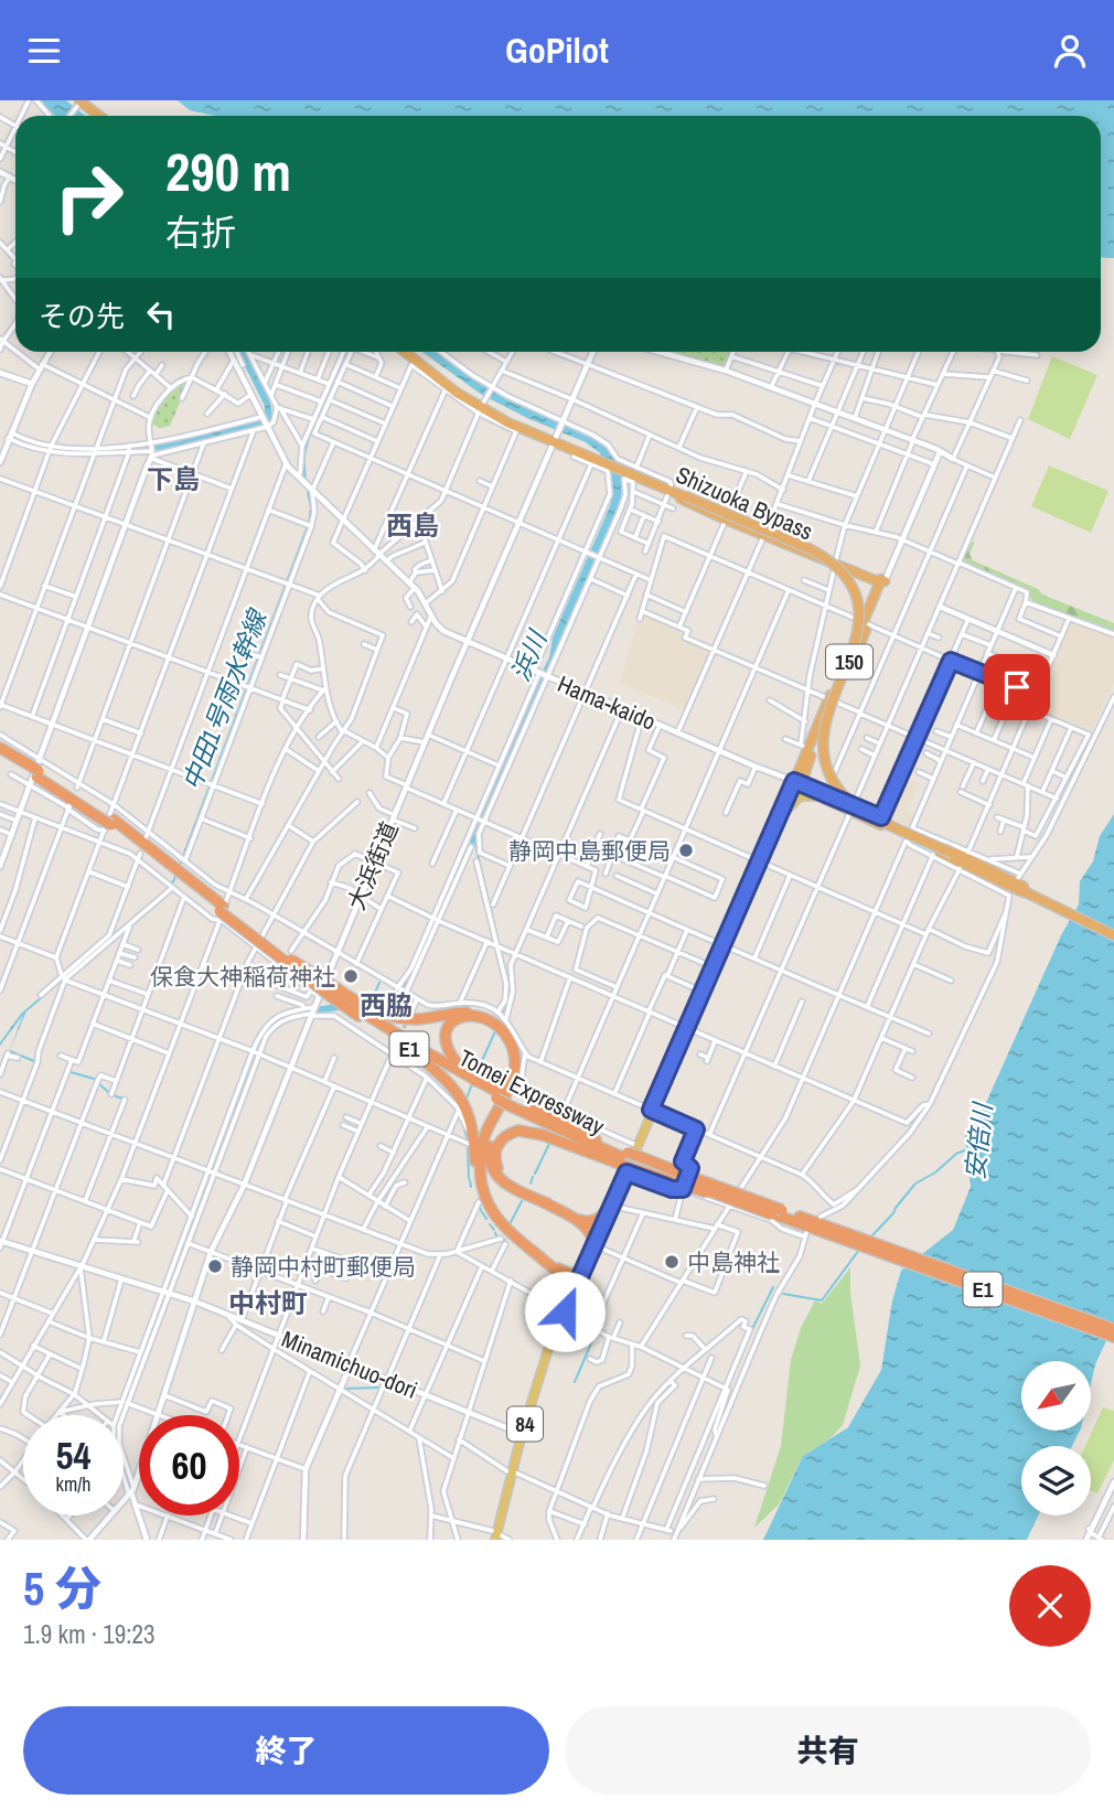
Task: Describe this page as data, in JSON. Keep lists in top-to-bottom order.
{
  "streets": {
    "highway": [
      "Shizuoka Bypass",
      "150",
      "E1",
      "Tomei Expressway"
    ],
    "main road": ["84"],
    "street": ["Hama-kaido", "大浜街道", "Minamichuo-dori"]
  },
  "crossings": [
    ["Shizuoka Bypass", "150"],
    ["Shizuoka Bypass", "大浜街道"],
    ["150", "Hama-kaido"],
    ["150", "84"],
    ["Hama-kaido", "大浜街道"],
    ["Hama-kaido", "84"],
    ["大浜街道", "Tomei Expressway"],
    ["大浜街道", "Minamichuo-dori"],
    ["Tomei Expressway", "84"],
    ["Minamichuo-dori", "84"]
  ],
  "districts": [
    "下島",
    "西島",
    "西脇",
    "中村町"
  ],
  "water": ["浜川", "中田1号雨水幹線", "安倍川"],
  "places": [
    "静岡中島郵便局",
    "保食大神稲荷神社",
    "中島神社",
    "静岡中村町郵便局"
  ],
  "north": "bottom left",
  "page": {
    "header": "GoPilot",
    "turn": ["290 m", "右折"],
    "then": "その先",
    "speed": "54 km/h",
    "limit": "60",
    "heading": ["5 分", "1.9 km · 19:23"],
    "buttons": ["終了", "共有"]
  }
}
